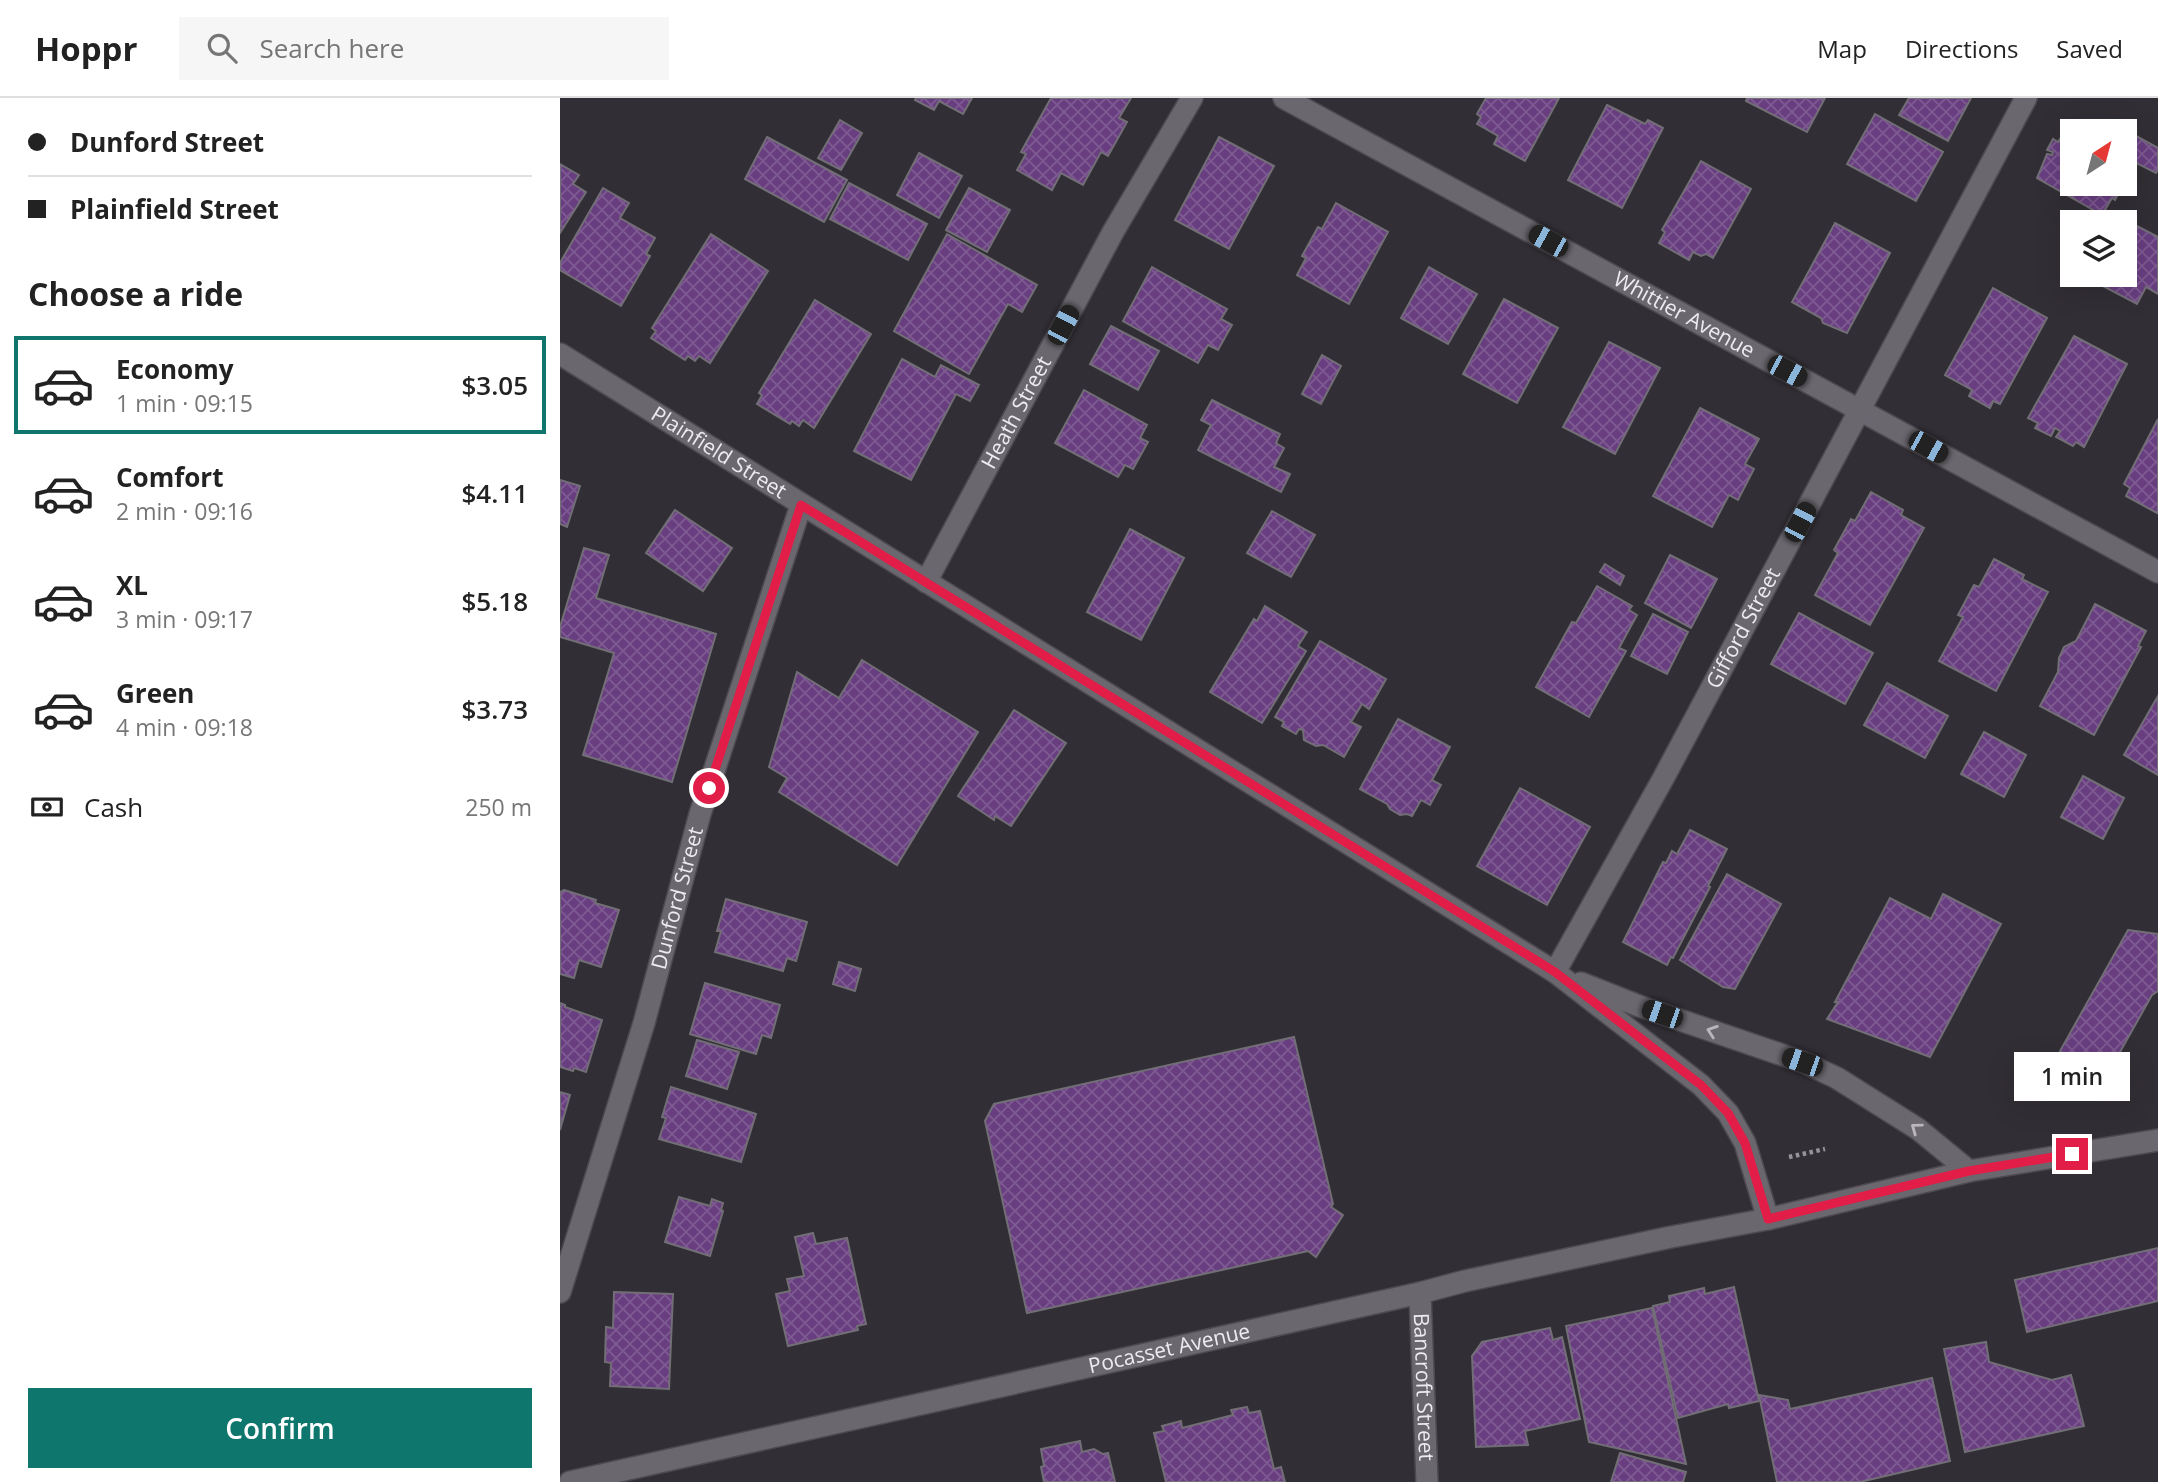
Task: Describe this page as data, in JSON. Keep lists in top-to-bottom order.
{
  "streets": {
    "main road": [
      "Whittier Avenue",
      "Heath Street",
      "Plainfield Street",
      "Gifford Street",
      "Dunford Street",
      "Pocasset Avenue",
      "Bancroft Street"
    ]
  },
  "crossings": [
    ["Whittier Avenue", "Gifford Street"],
    ["Heath Street", "Plainfield Street"],
    ["Plainfield Street", "Gifford Street"],
    ["Plainfield Street", "Dunford Street"],
    ["Plainfield Street", "Pocasset Avenue"],
    ["Pocasset Avenue", "Bancroft Street"]
  ],
  "north": "top right",
  "page": {
    "header": "Hoppr",
    "search": "Search here",
    "nav": ["Map", "Directions", "Saved"],
    "banner": ["Dunford Street", "Plainfield Street"],
    "heading": "Choose a ride",
    "list": [
      {
        "name": "Economy",
        "note": "1 min · 09:15",
        "value": "$3.05"
      },
      {
        "name": "Comfort",
        "note": "2 min · 09:16",
        "value": "$4.11"
      },
      {
        "name": "XL",
        "note": "3 min · 09:17",
        "value": "$5.18"
      },
      {
        "name": "Green",
        "note": "4 min · 09:18",
        "value": "$3.73"
      }
    ],
    "pay": ["Cash", "250 m"],
    "bubble": "1 min",
    "buttons": "Confirm"
  }
}
